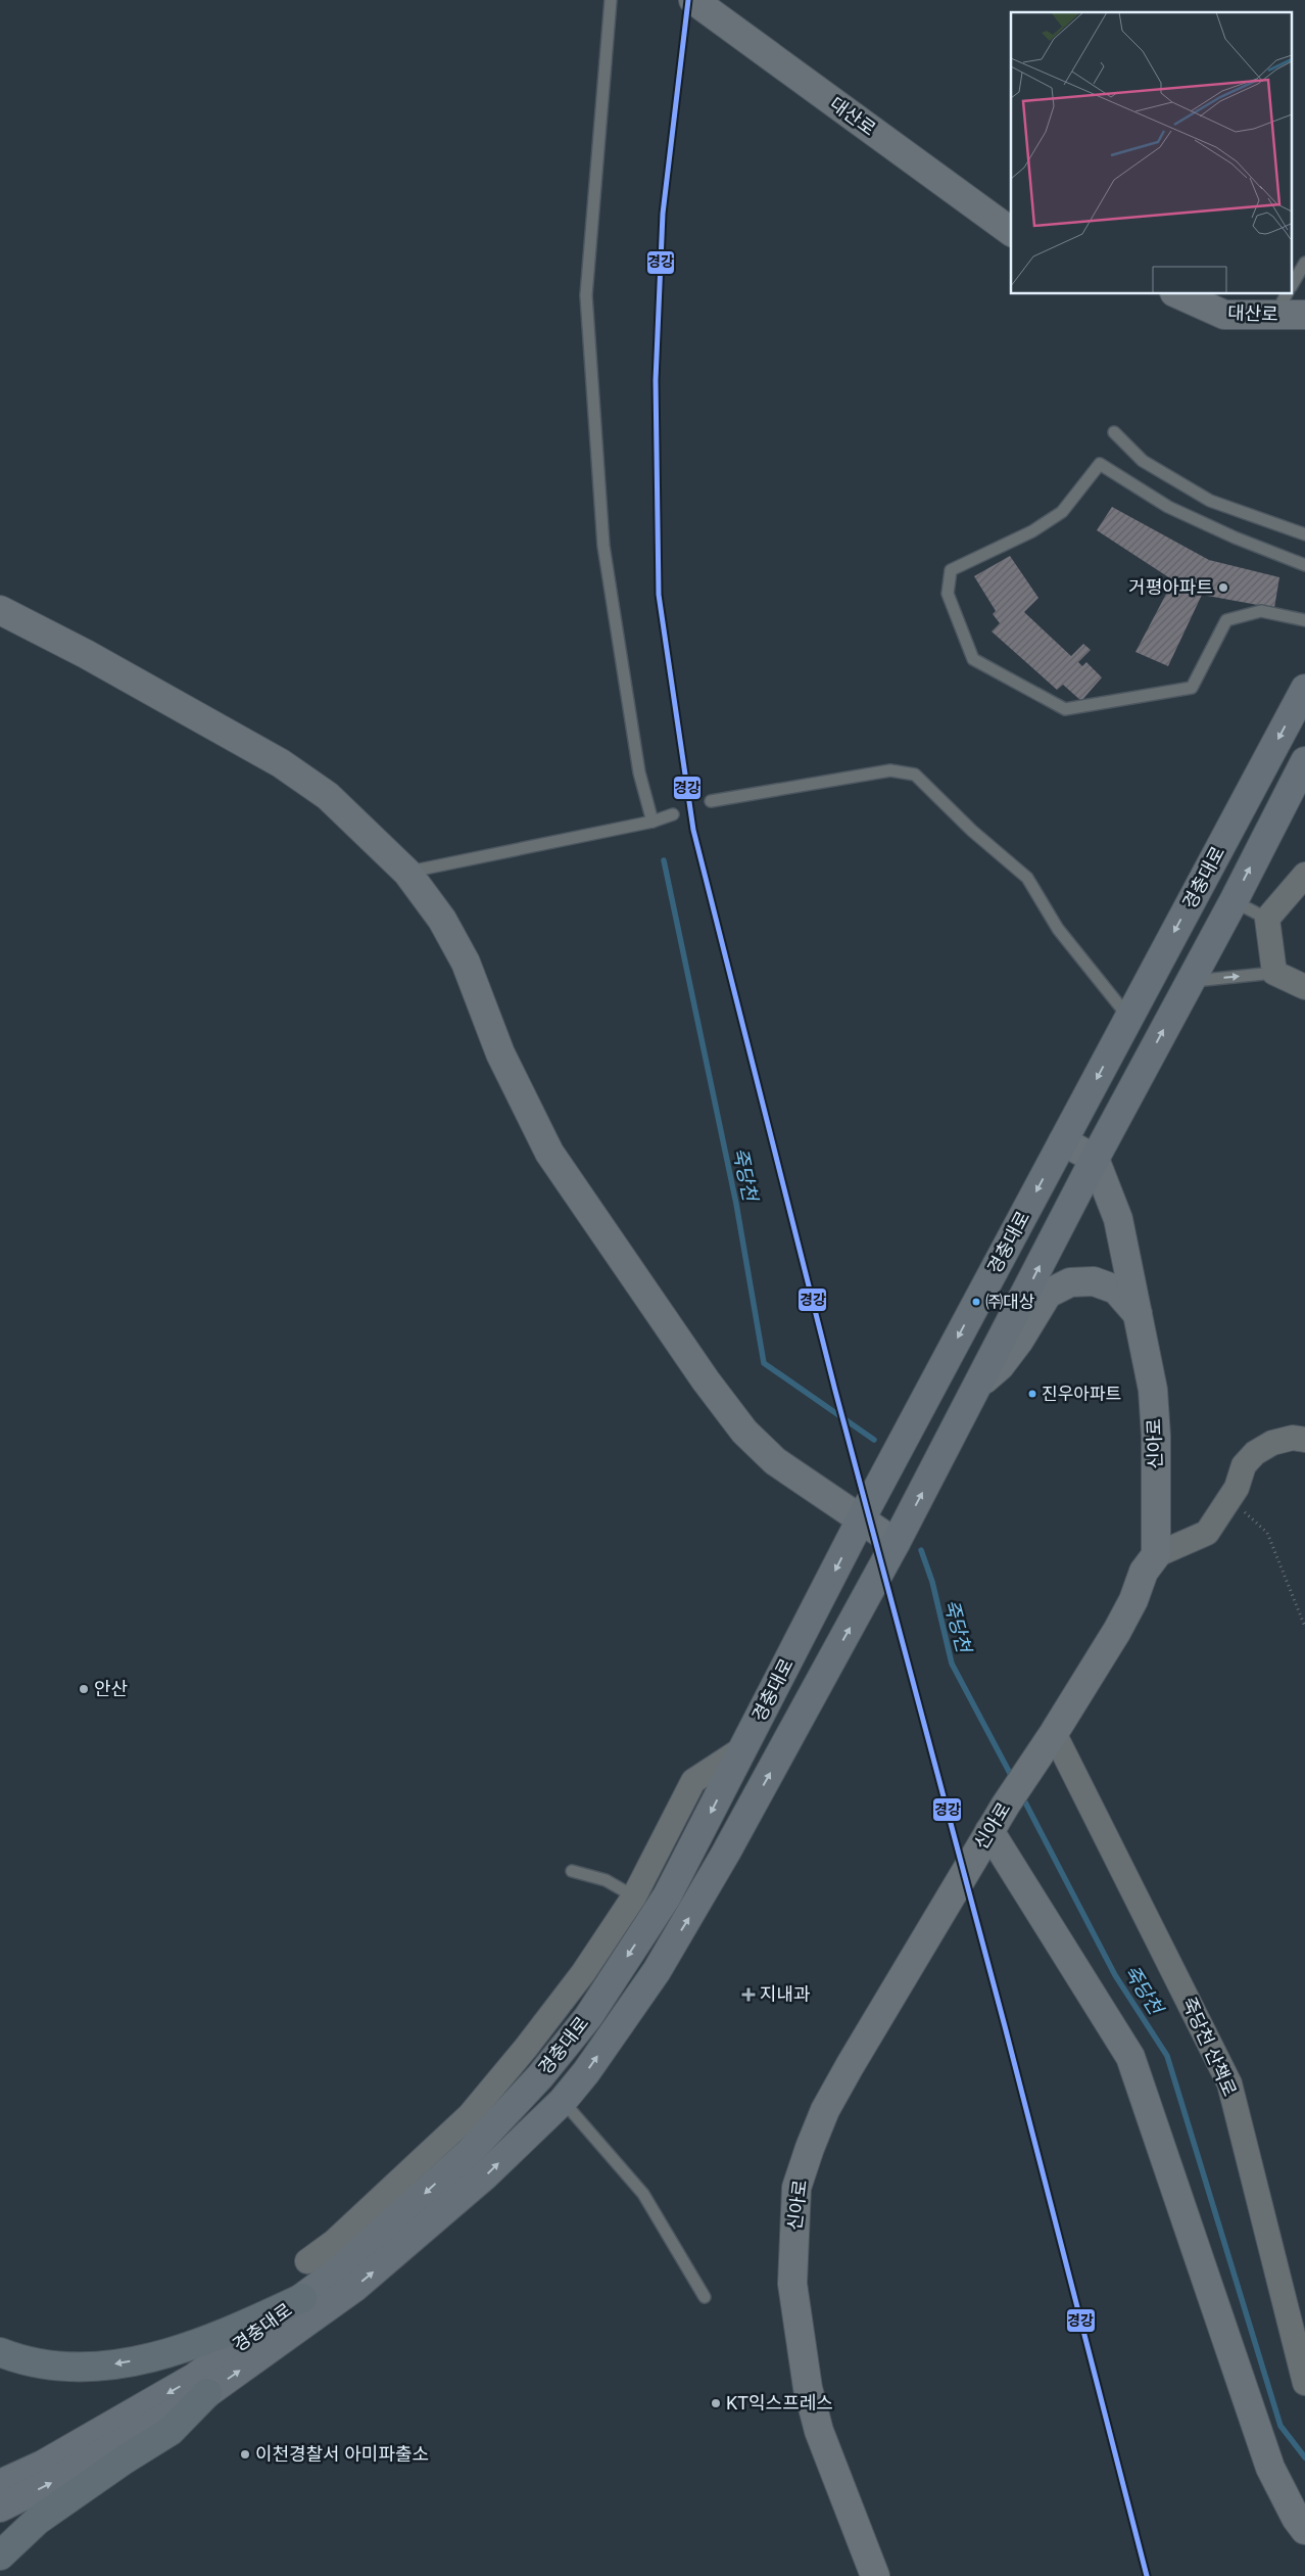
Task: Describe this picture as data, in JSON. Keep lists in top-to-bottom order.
{
  "streets": {
    "main road": ["경충대로"],
    "street": ["대산로", "신아로", "죽당천 산책로"]
  },
  "crossings": [
    ["경충대로", "신아로"],
    ["신아로", "죽당천 산책로"]
  ],
  "water": ["죽당천"],
  "places": {
    "other": [
      "거평아파트",
      "㈜대상",
      "진우아파트",
      "안산",
      "KT익스프레스",
      "이천경찰서 아미파출소"
    ],
    "health": ["지내과"]
  },
  "lines": ["transit line 경강"]
}
